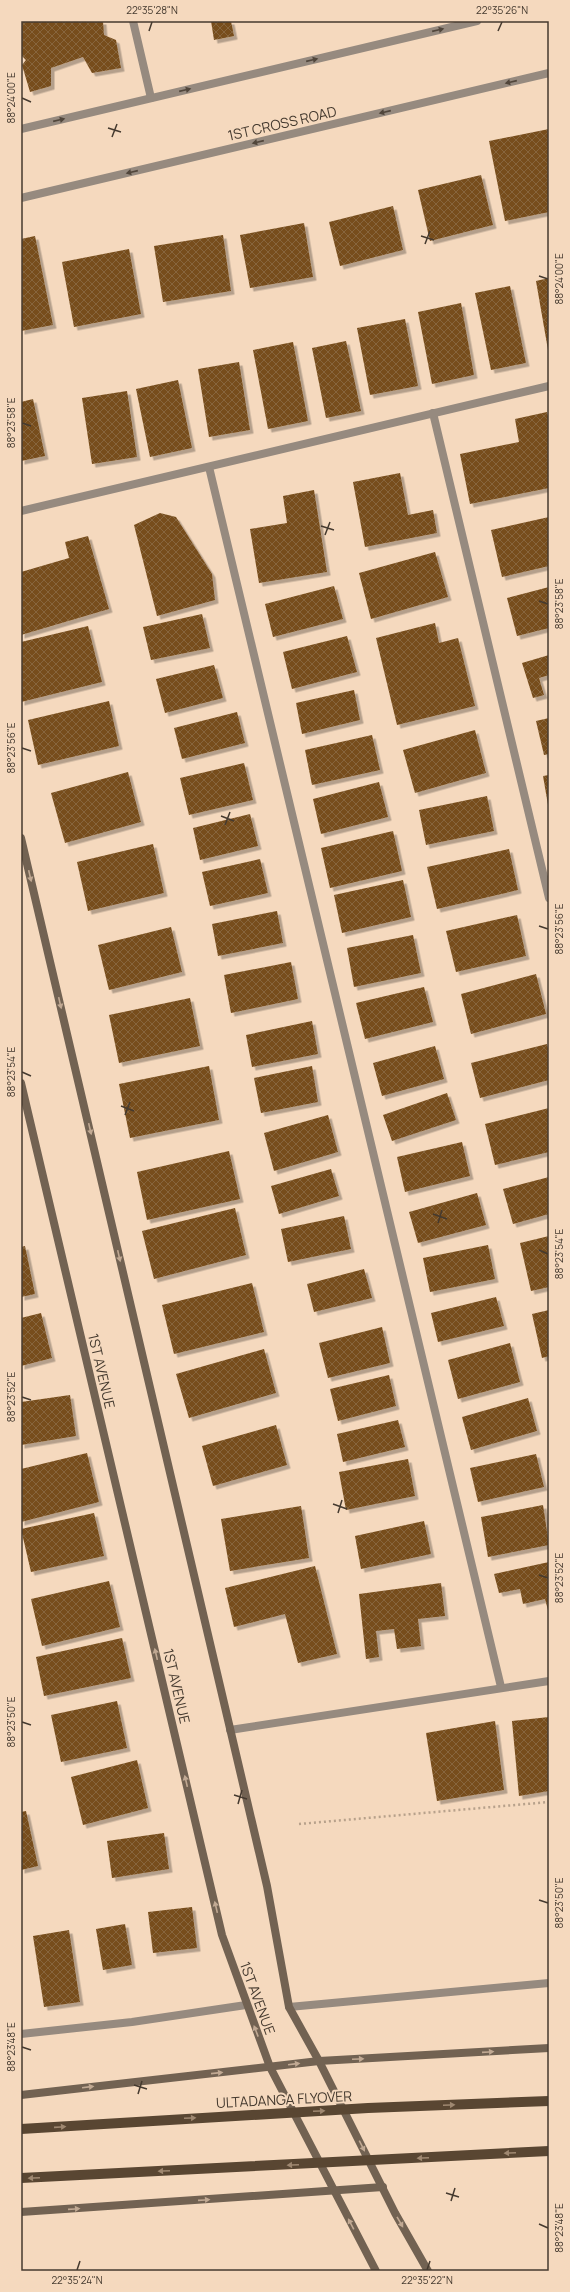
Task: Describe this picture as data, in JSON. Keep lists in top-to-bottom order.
{
  "streets": {
    "main road": ["1ST AVENUE", "ULTADANGA FLYOVER"],
    "street": ["1ST CROSS ROAD"]
  },
  "coordinates": [
    "22°35'28\"N",
    "22°35'26\"N",
    "88°24'00\"E",
    "88°23'58\"E",
    "88°23'56\"E",
    "88°23'54\"E",
    "88°23'52\"E",
    "88°23'50\"E",
    "88°23'48\"E",
    "22°35'24\"N",
    "22°35'22\"N"
  ]
}
